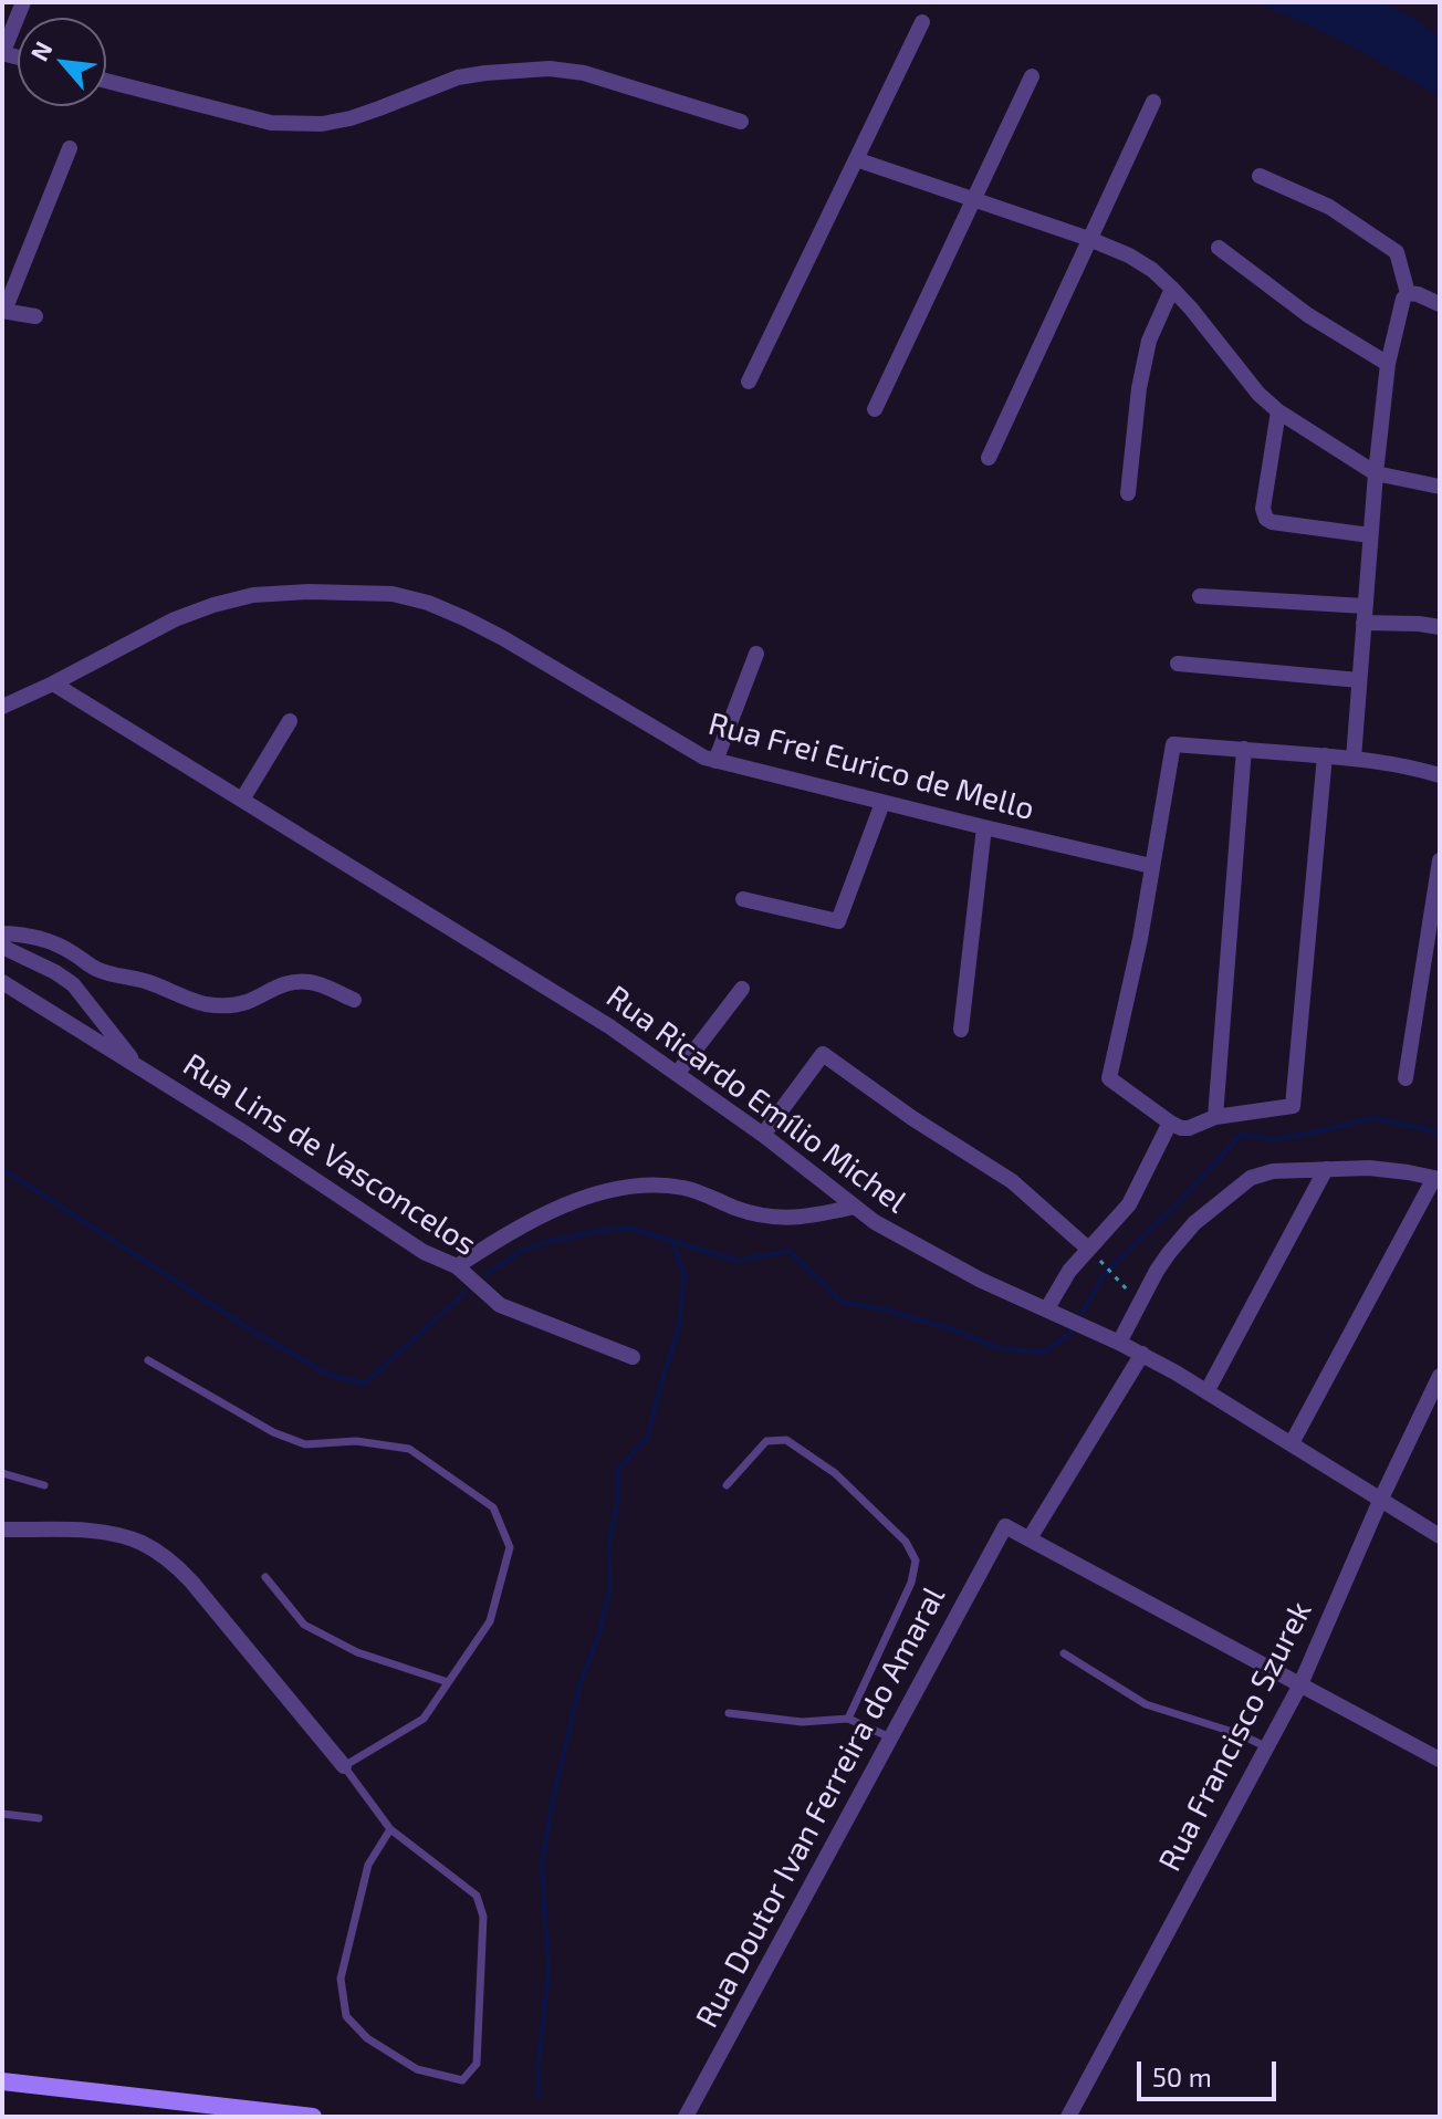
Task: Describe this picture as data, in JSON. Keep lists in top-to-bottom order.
{
  "streets": {
    "street": [
      "Rua Frei Eurico de Mello",
      "Rua Ricardo Emílio Michel",
      "Rua Lins de Vasconcelos",
      "Rua Francisco Szurek",
      "Rua Doutor Ivan Ferreira do Amaral"
    ]
  },
  "crossings": [
    ["Rua Frei Eurico de Mello", "Rua Ricardo Emílio Michel"],
    ["Rua Ricardo Emílio Michel", "Rua Francisco Szurek"]
  ],
  "scale_bar": "50 m",
  "north": "top left"
}
